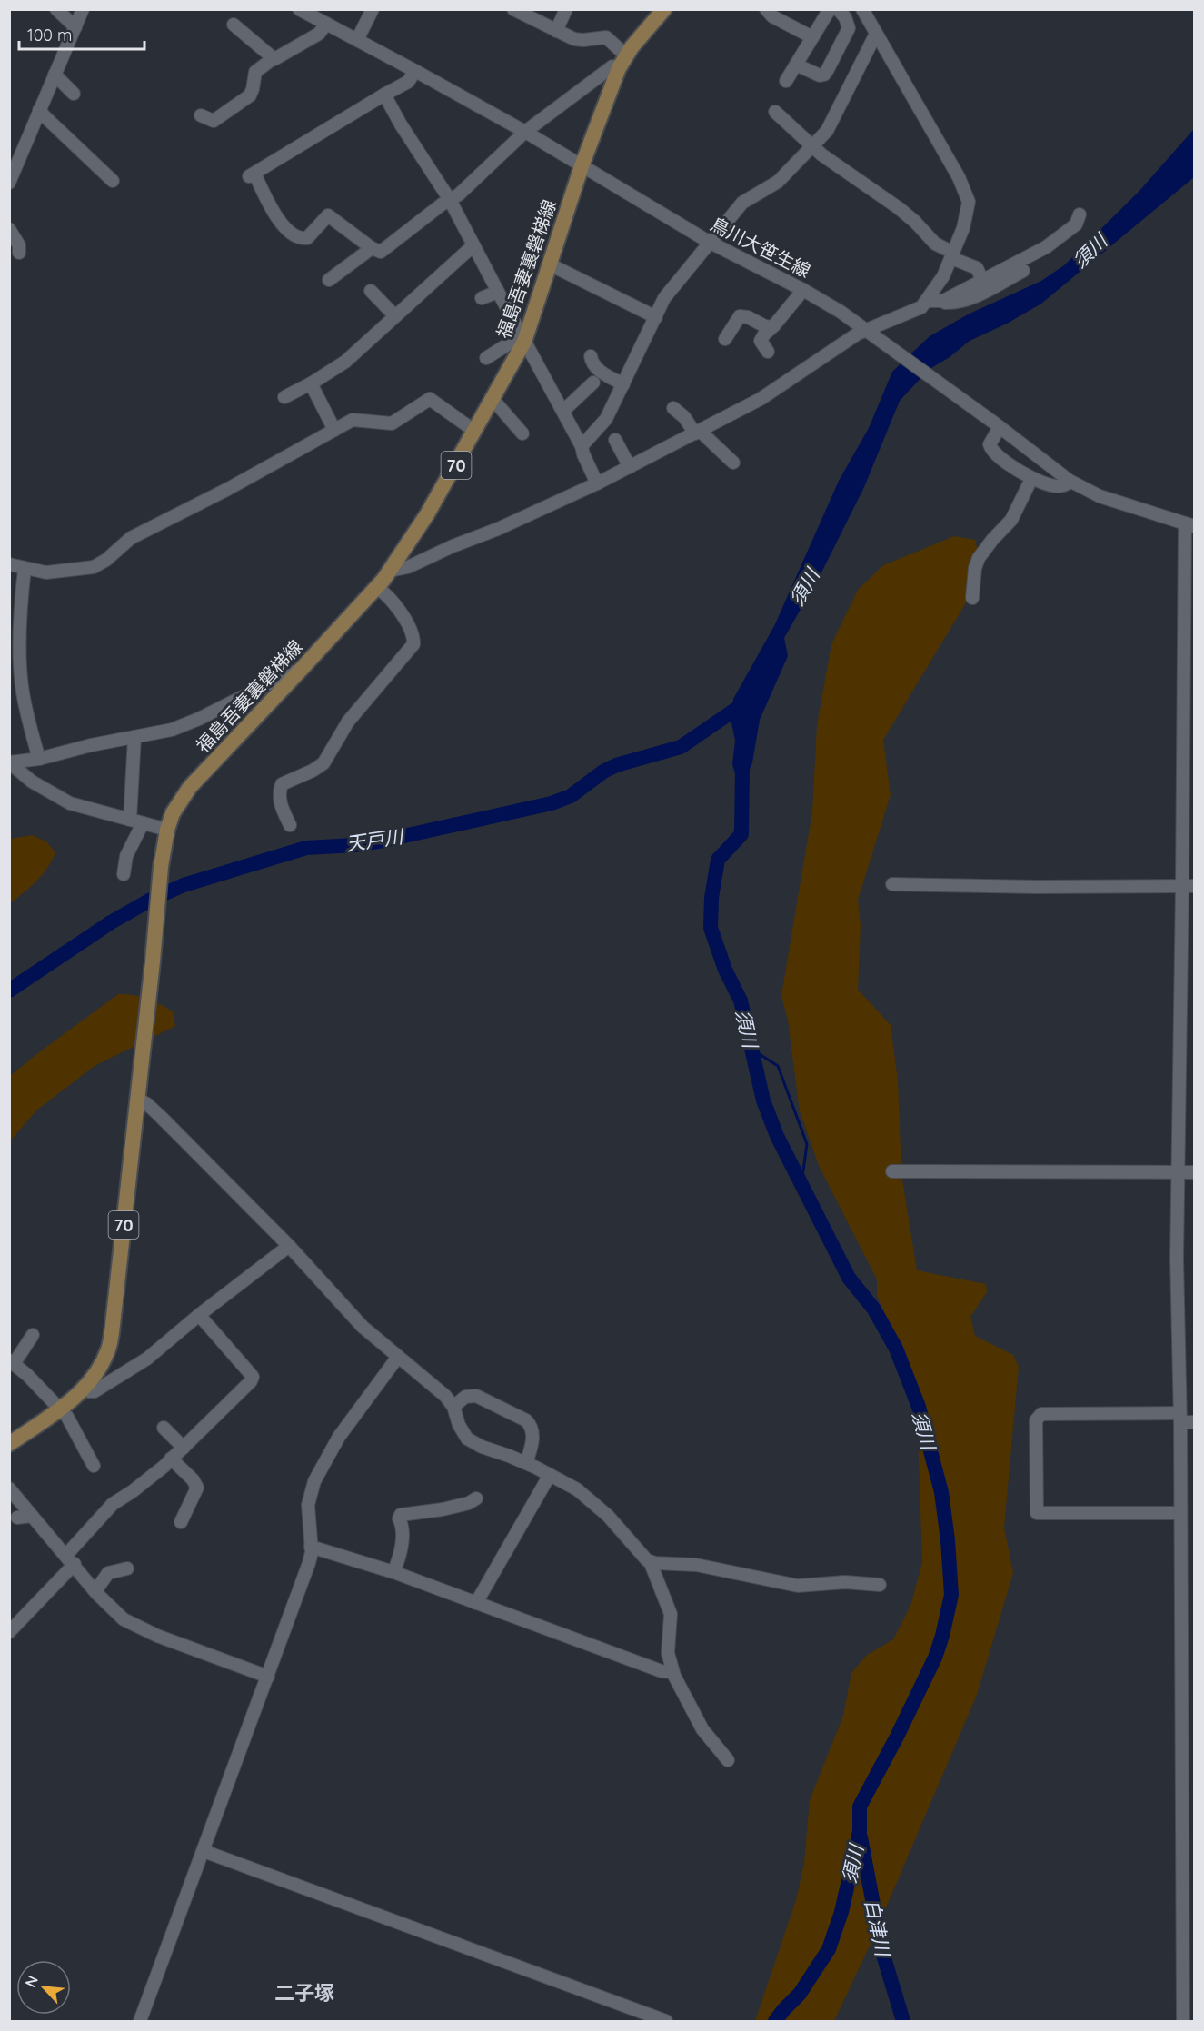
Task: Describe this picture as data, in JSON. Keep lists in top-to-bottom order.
{
  "streets": {
    "main road": ["福島吾妻裏磐梯線", "70"],
    "street": ["鳥川大笹生線"]
  },
  "crossings": [
    ["鳥川大笹生線", "福島吾妻裏磐梯線"]
  ],
  "districts": ["二子塚"],
  "water": ["須川", "天戸川", "白津川"],
  "scale_bar": "100 m",
  "north": "top left"
}
